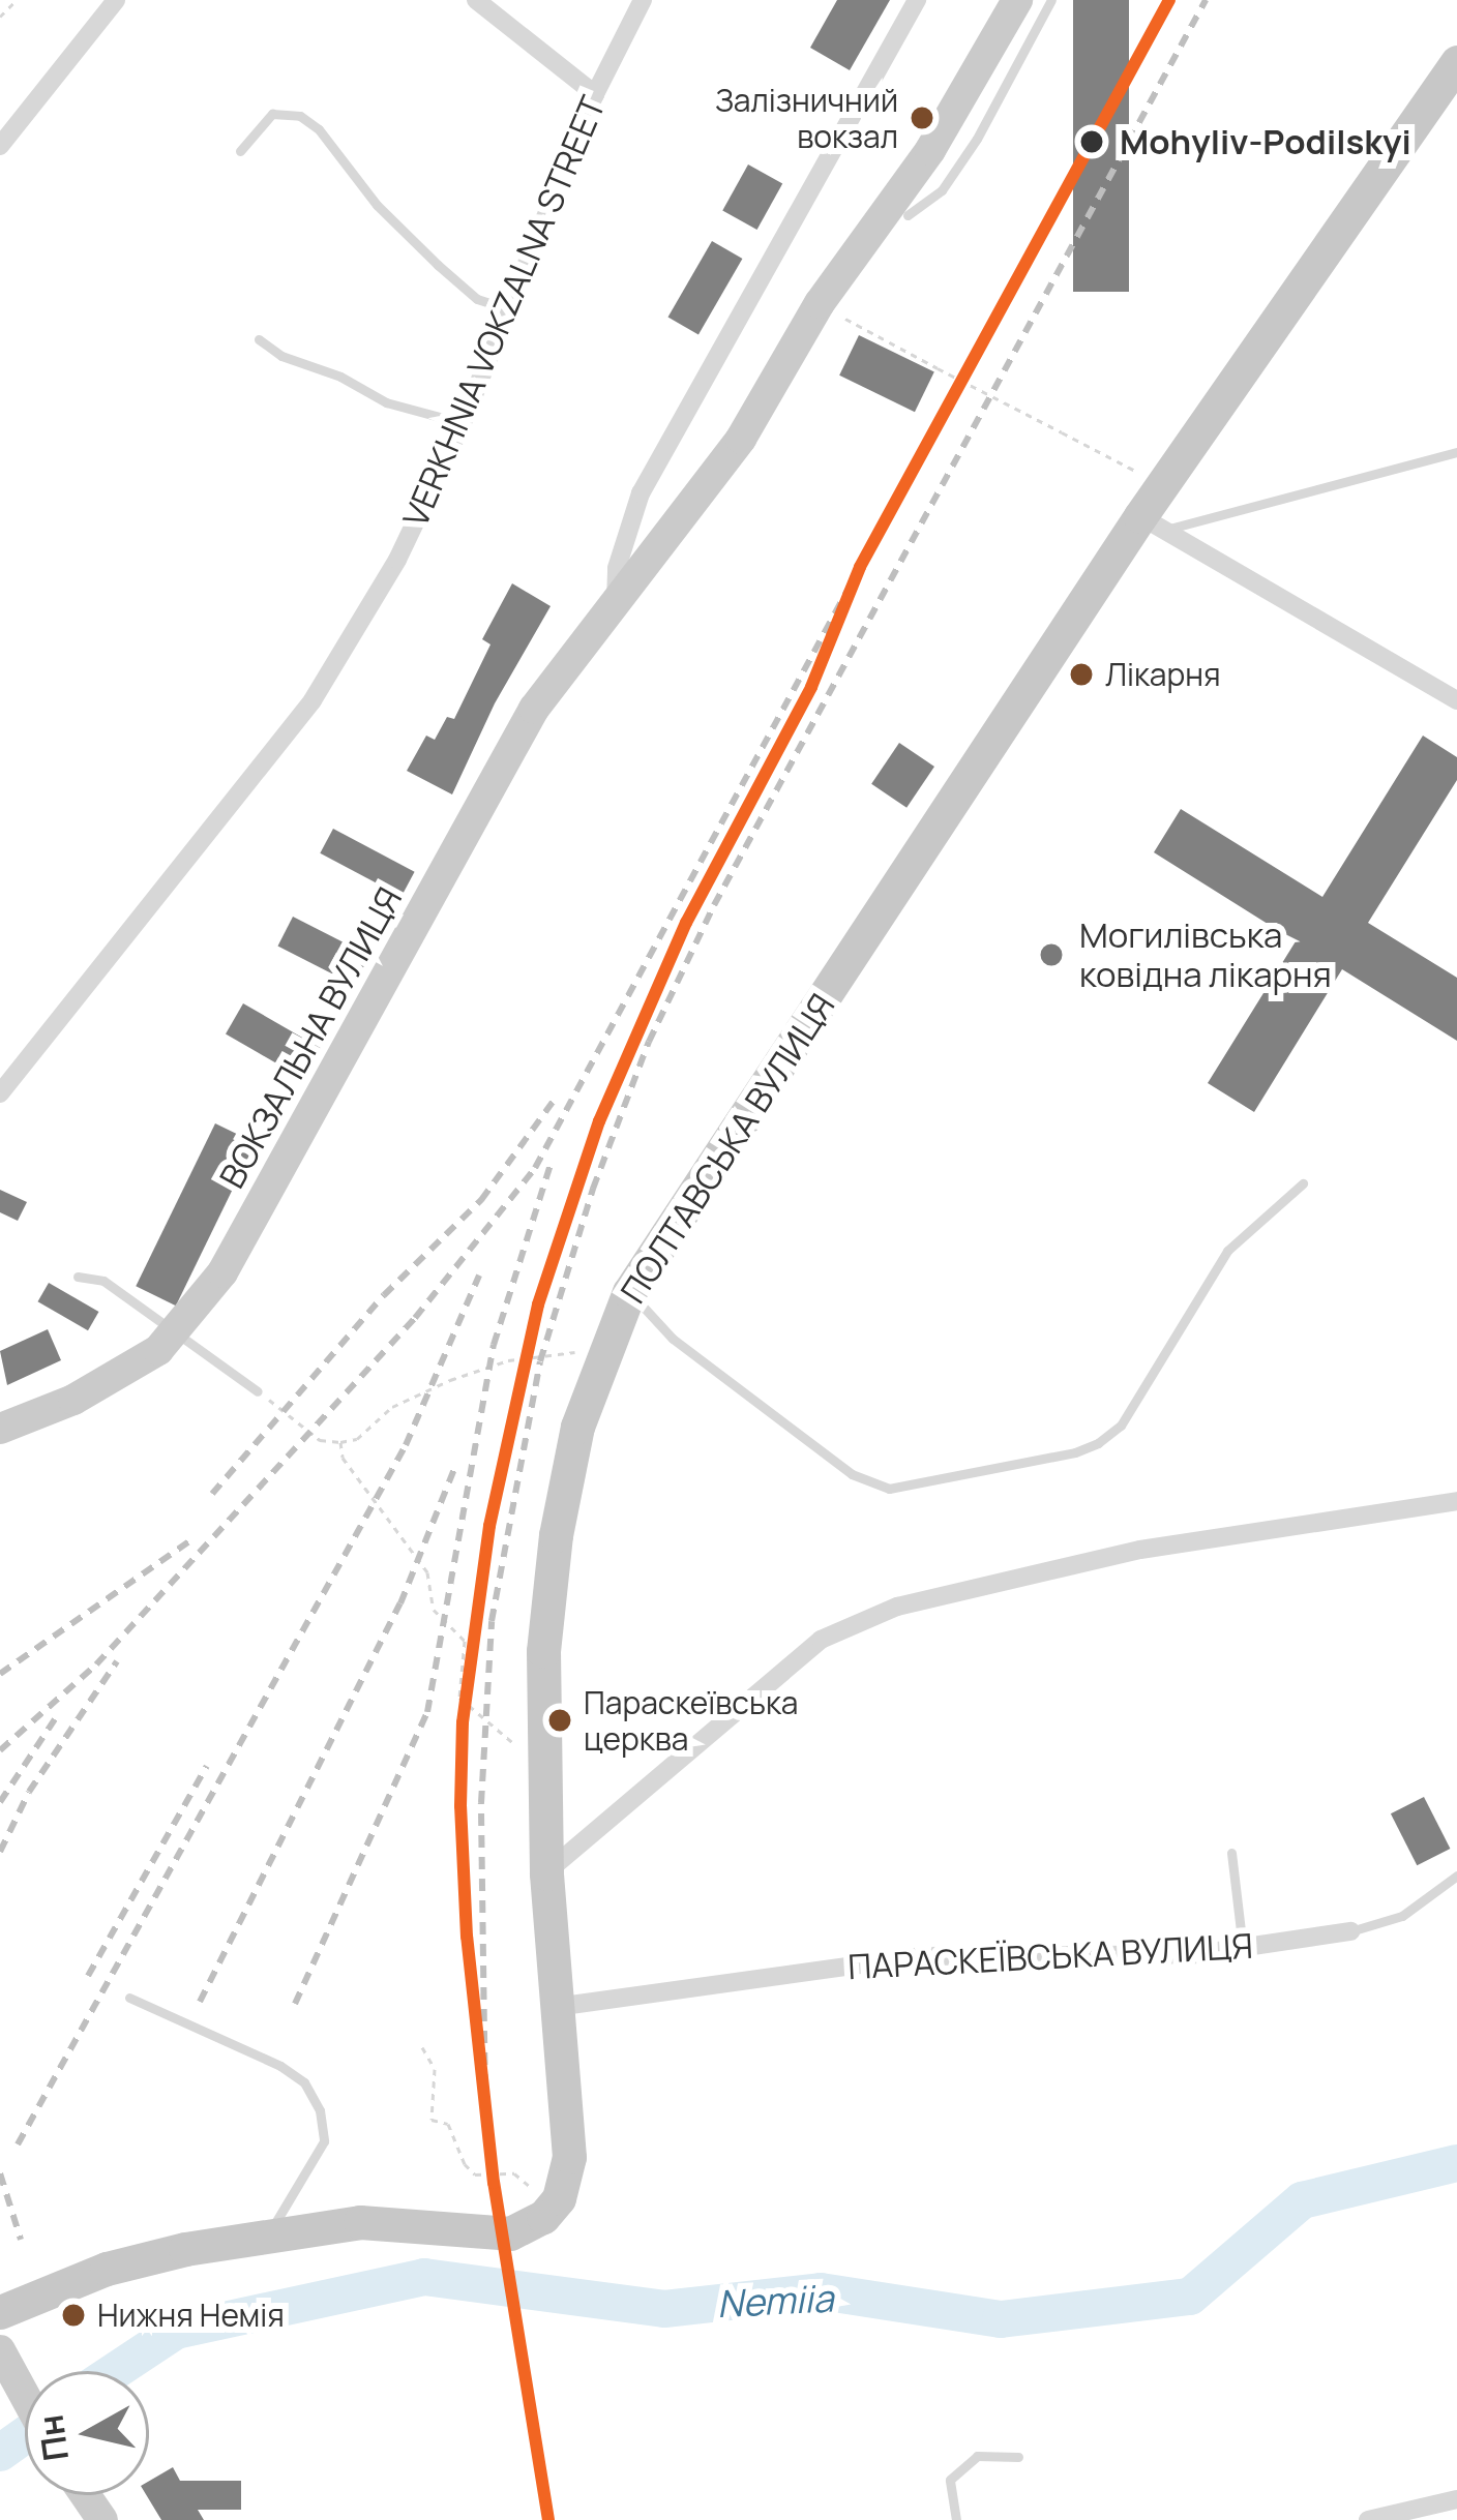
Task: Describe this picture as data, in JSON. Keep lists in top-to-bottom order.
{
  "streets": {
    "highway": ["ПОЛТАВСЬКА ВУЛИЦЯ"],
    "main road": ["ВОКЗАЛЬНА ВУЛИЦЯ"],
    "street": ["VERKHNIA VOKZALNA STREET", "ПАРАСКЕЇВСЬКА ВУЛИЦЯ"]
  },
  "crossings": [
    ["ПОЛТАВСЬКА ВУЛИЦЯ", "ПАРАСКЕЇВСЬКА ВУЛИЦЯ"]
  ],
  "water": ["Nemiia"],
  "places": [
    "Залізничний вокзал",
    "Mohyliv-Podilskyi",
    "Лікарня",
    "Могилівська ковідна лікарня",
    "Параскеївська церква",
    "Нижня Немія"
  ],
  "north": "left"
}
